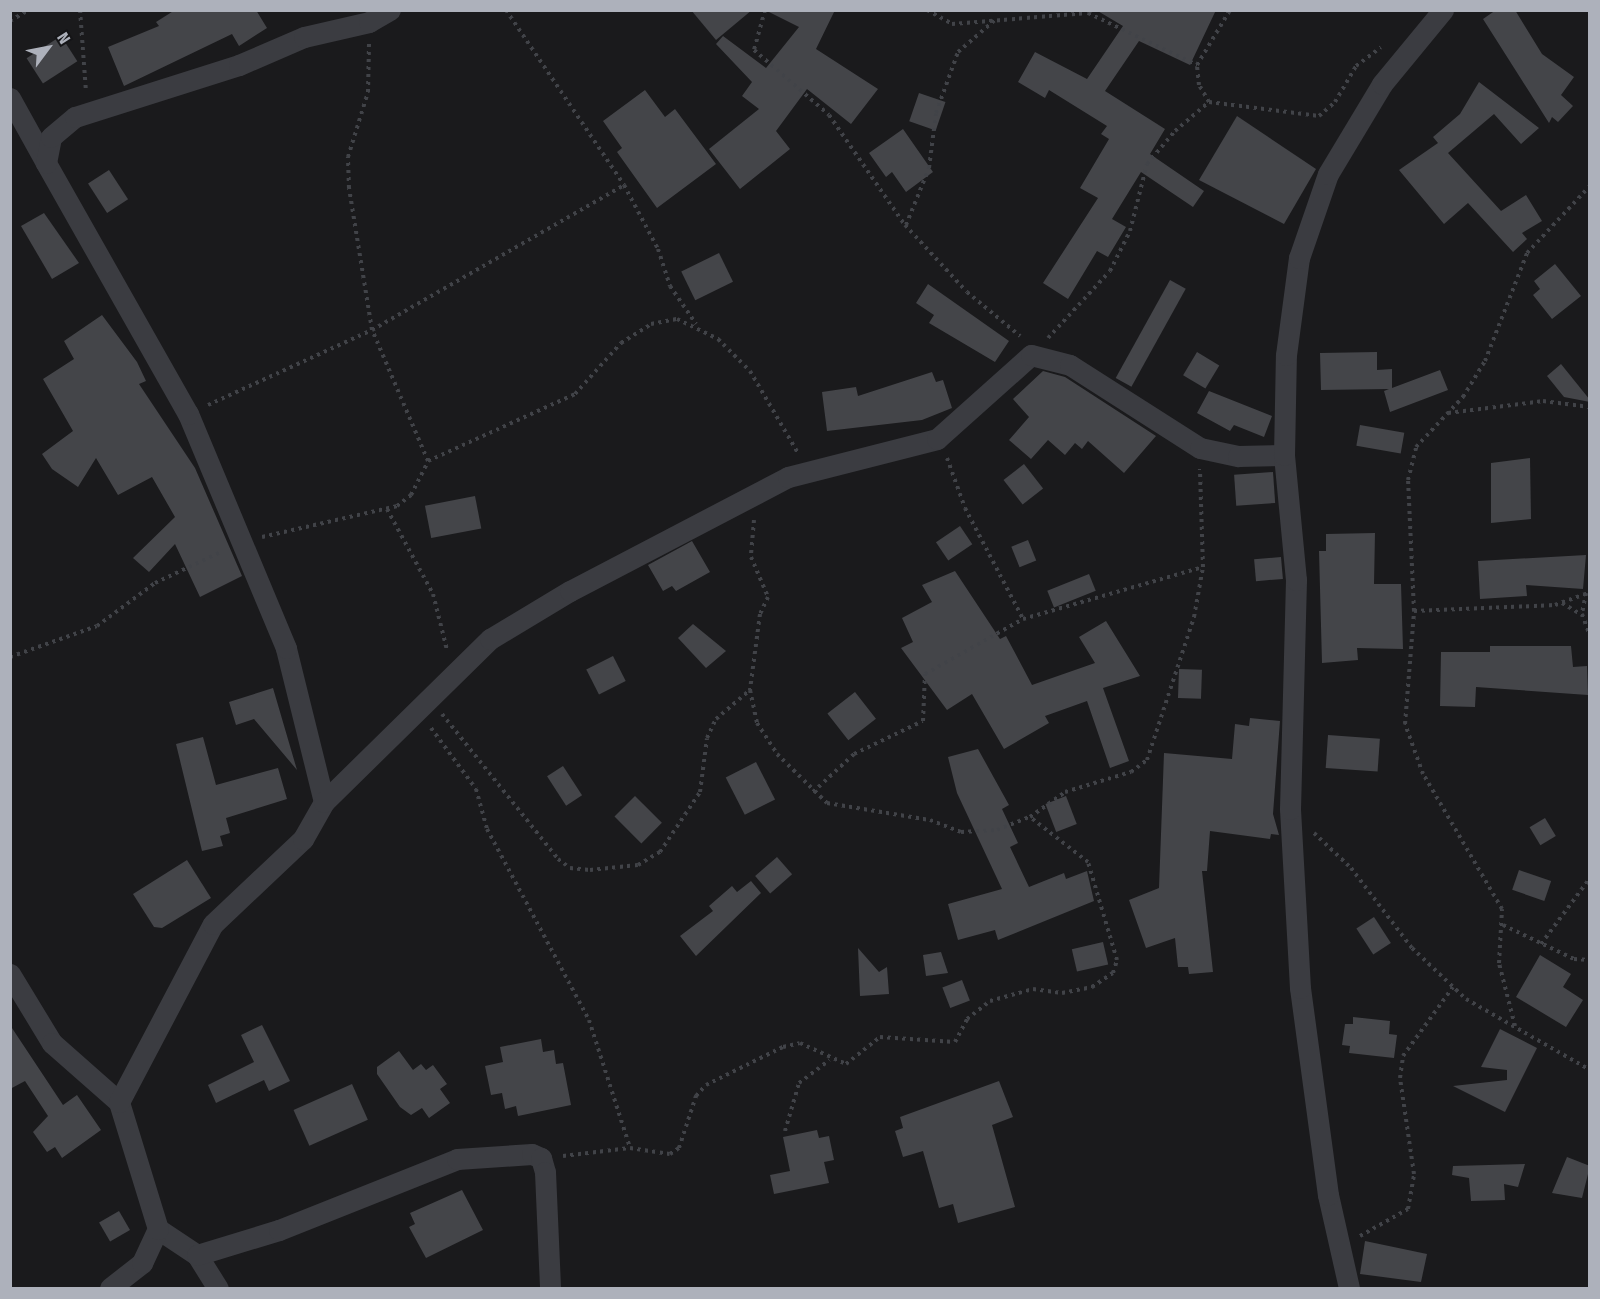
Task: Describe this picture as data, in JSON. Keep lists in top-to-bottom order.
{
  "north": "top right"
}
